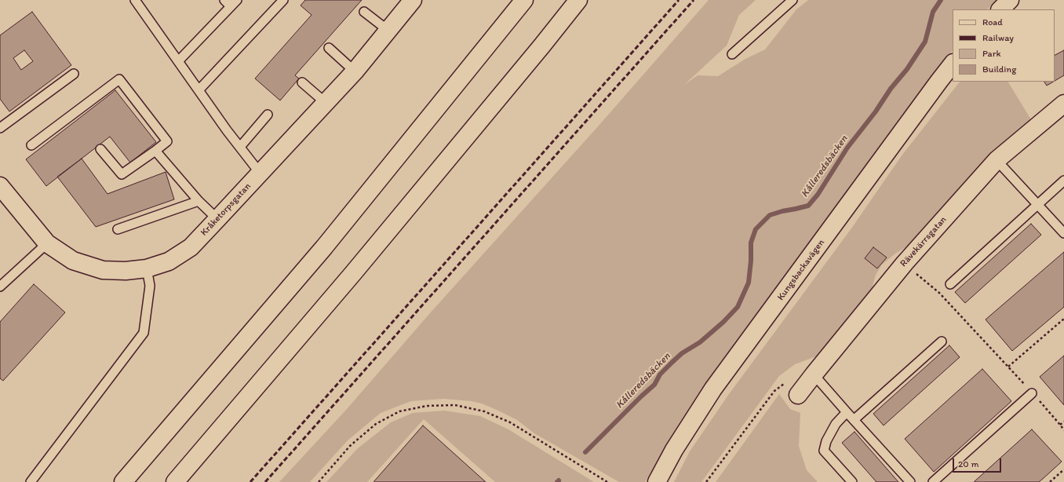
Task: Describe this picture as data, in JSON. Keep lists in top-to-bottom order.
{
  "streets": {
    "main road": ["Kråketorpsgatan", "Rävekärrsgatan", "Kungsbackavägen"]
  },
  "water": ["Kålleredsbäcken"],
  "legend": [
    "Road",
    "Railway",
    "Park",
    "Building"
  ],
  "scale_bar": "20 m"
}
